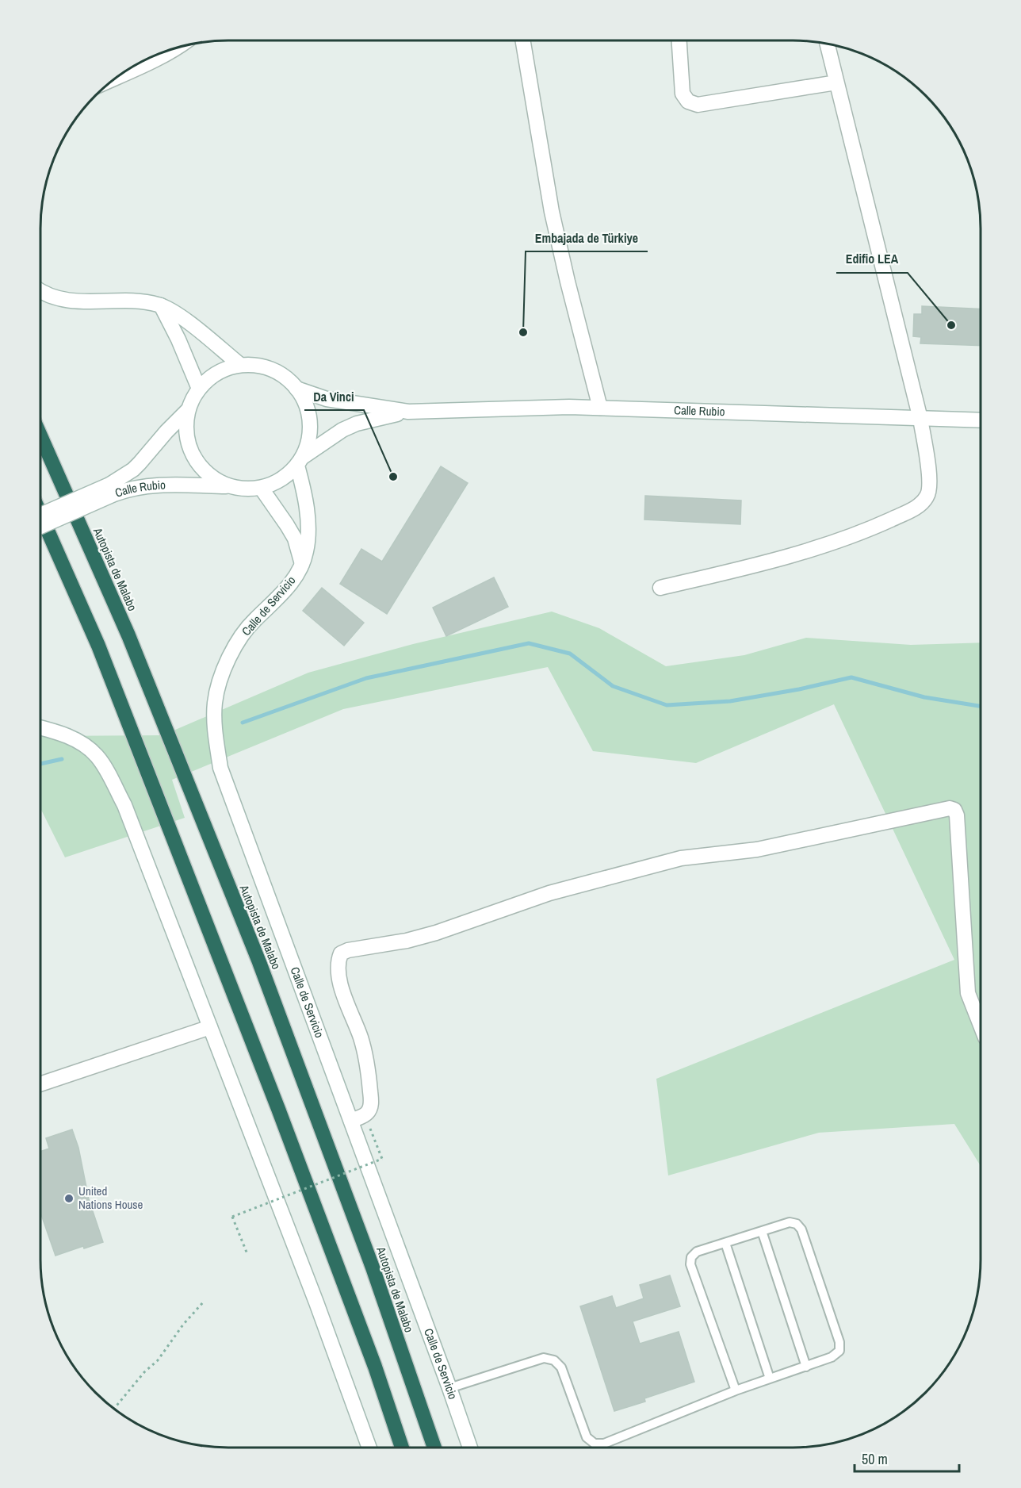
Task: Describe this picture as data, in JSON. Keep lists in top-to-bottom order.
{
  "streets": {
    "highway": ["Autopista de Malabo"],
    "street": ["Calle Rubio", "Calle de Servicio"]
  },
  "crossings": [
    ["Calle Rubio", "Calle de Servicio"]
  ],
  "places": [
    "Edifio LEA",
    "Embajada de Türkiye",
    "Da Vinci",
    "United Nations House"
  ],
  "scale_bar": "50 m"
}
